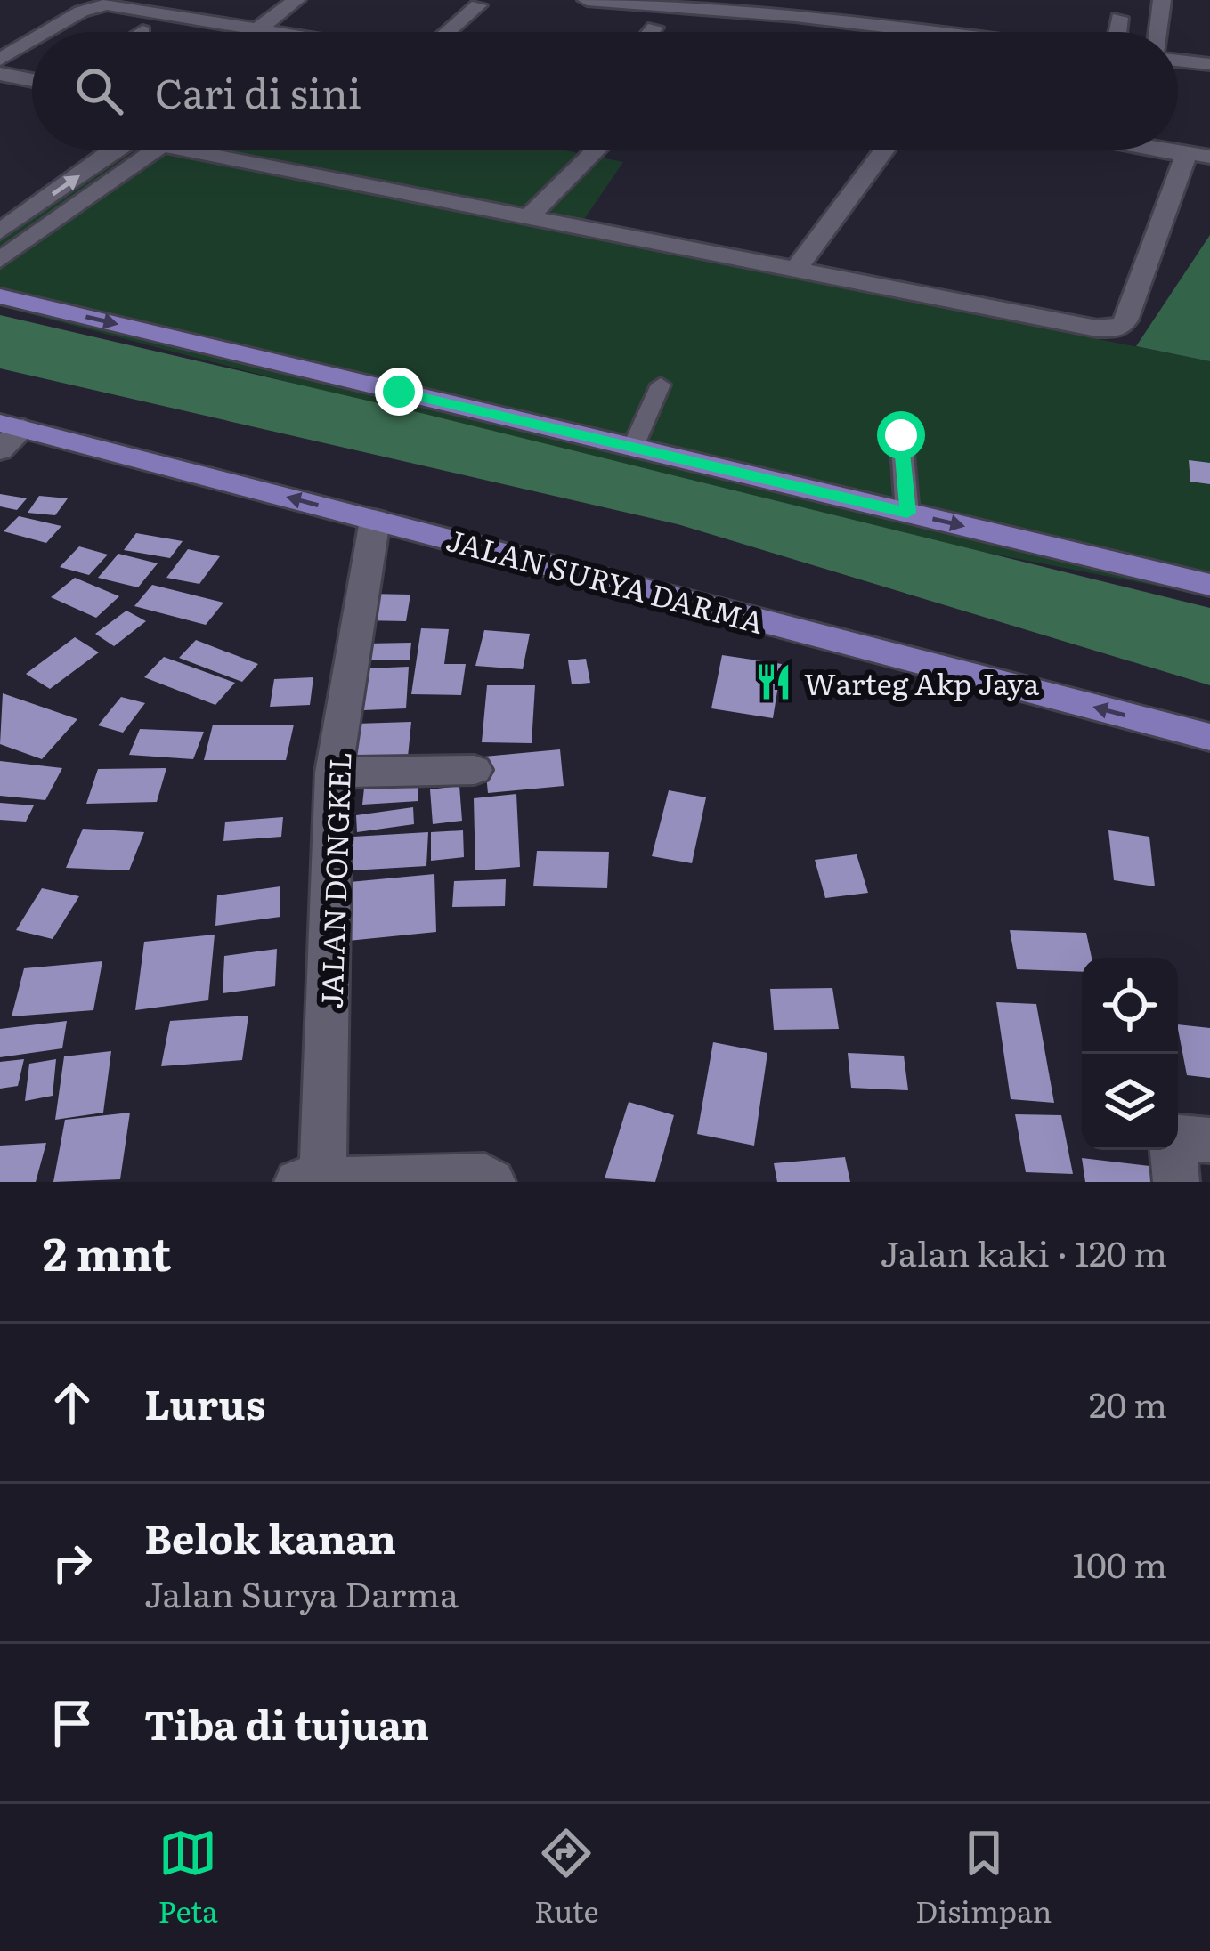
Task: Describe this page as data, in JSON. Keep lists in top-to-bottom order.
{
  "streets": {
    "main road": ["JALAN SURYA DARMA"],
    "street": ["JALAN DONGKEL"]
  },
  "crossings": [
    ["JALAN SURYA DARMA", "JALAN DONGKEL"]
  ],
  "places": {
    "restaurant": ["Warteg Akp Jaya"]
  },
  "page": {
    "search": "Cari di sini",
    "heading": ["2 mnt", "Jalan kaki · 120 m"],
    "list": [
      ["Lurus", "20 m"],
      ["Belok kanan", "Jalan Surya Darma", "100 m"],
      "Tiba di tujuan"
    ],
    "nav": ["Peta", "Rute", "Disimpan"]
  }
}
